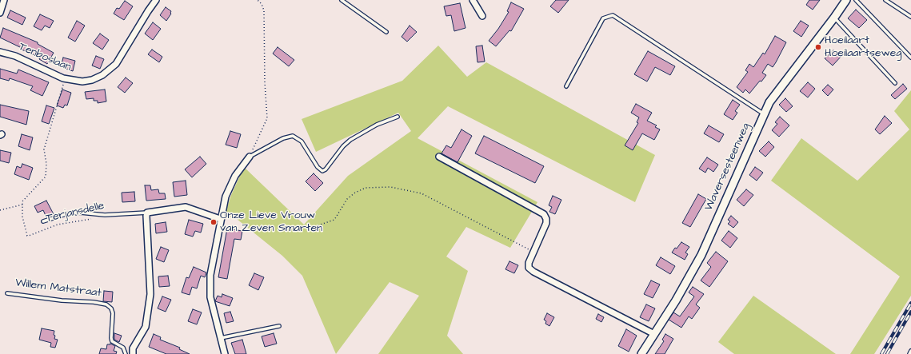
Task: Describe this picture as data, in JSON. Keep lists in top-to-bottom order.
{
  "streets": {
    "street": ["Tenboslaan", "Waversesteenweg", "Terjansdelle"],
    "lane": ["Willem Matstraat"]
  },
  "places": ["Hoeilaart Hoeilaartseweg", "Onze Lieve Vrouw van Zeven Smarten"]
}
